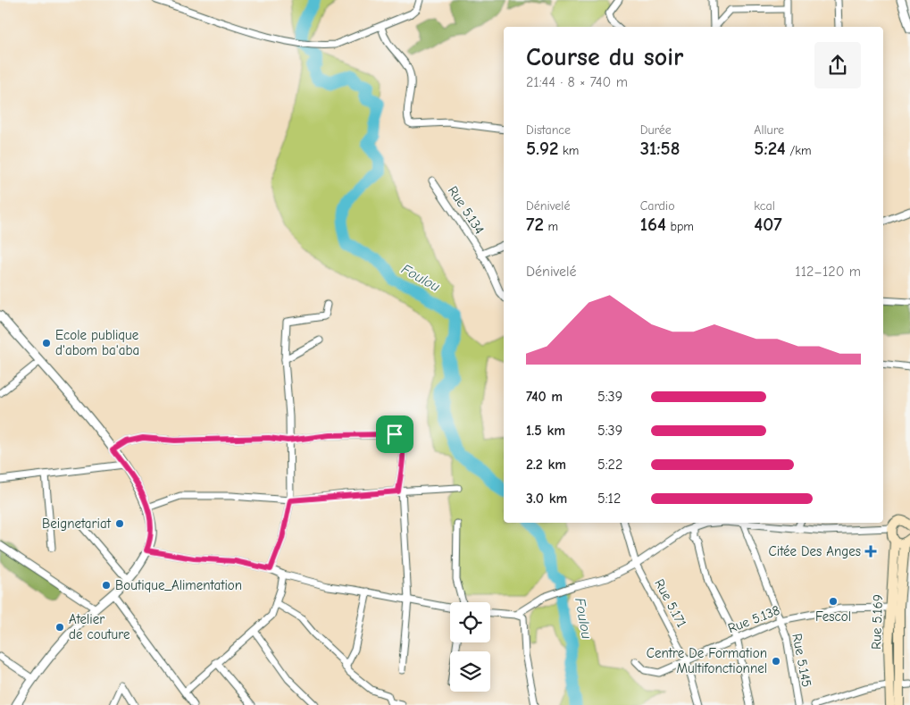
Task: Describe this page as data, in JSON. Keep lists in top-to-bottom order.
{
  "streets": {
    "main road": ["Rue 5.169"],
    "street": [
      "Rue 5.134",
      "Rue 5.171",
      "Rue 5.138",
      "Rue 5.145"
    ]
  },
  "crossings": [
    ["Rue 5.171", "Rue 5.138"],
    ["Rue 5.138", "Rue 5.169"],
    ["Rue 5.138", "Rue 5.145"]
  ],
  "water": ["Foulou"],
  "places": {
    "other": [
      "Ecole publique d'abom ba'aba",
      "Beignetariat",
      "Boutique_Alimentation",
      "Fescol",
      "Atelier de couture",
      "Centre De Formation Multifonctionnel"
    ],
    "health": ["Citée Des Anges"]
  },
  "page": {
    "heading": ["Course du soir", "21:44 · 8 × 740 m"],
    "stats": [
      ["Distance", "5.92 km"],
      ["Durée", "31:58"],
      ["Allure", "5:24 /km"],
      ["Dénivelé", "72 m"],
      ["Cardio", "164 bpm"],
      ["kcal", "407"]
    ],
    "chart": ["Dénivelé", "112–120 m"],
    "list": [
      {
        "name": "740 m",
        "note": "5:39"
      },
      {
        "name": "1.5 km",
        "note": "5:39"
      },
      {
        "name": "2.2 km",
        "note": "5:22"
      },
      {
        "name": "3.0 km",
        "note": "5:12"
      }
    ]
  }
}
